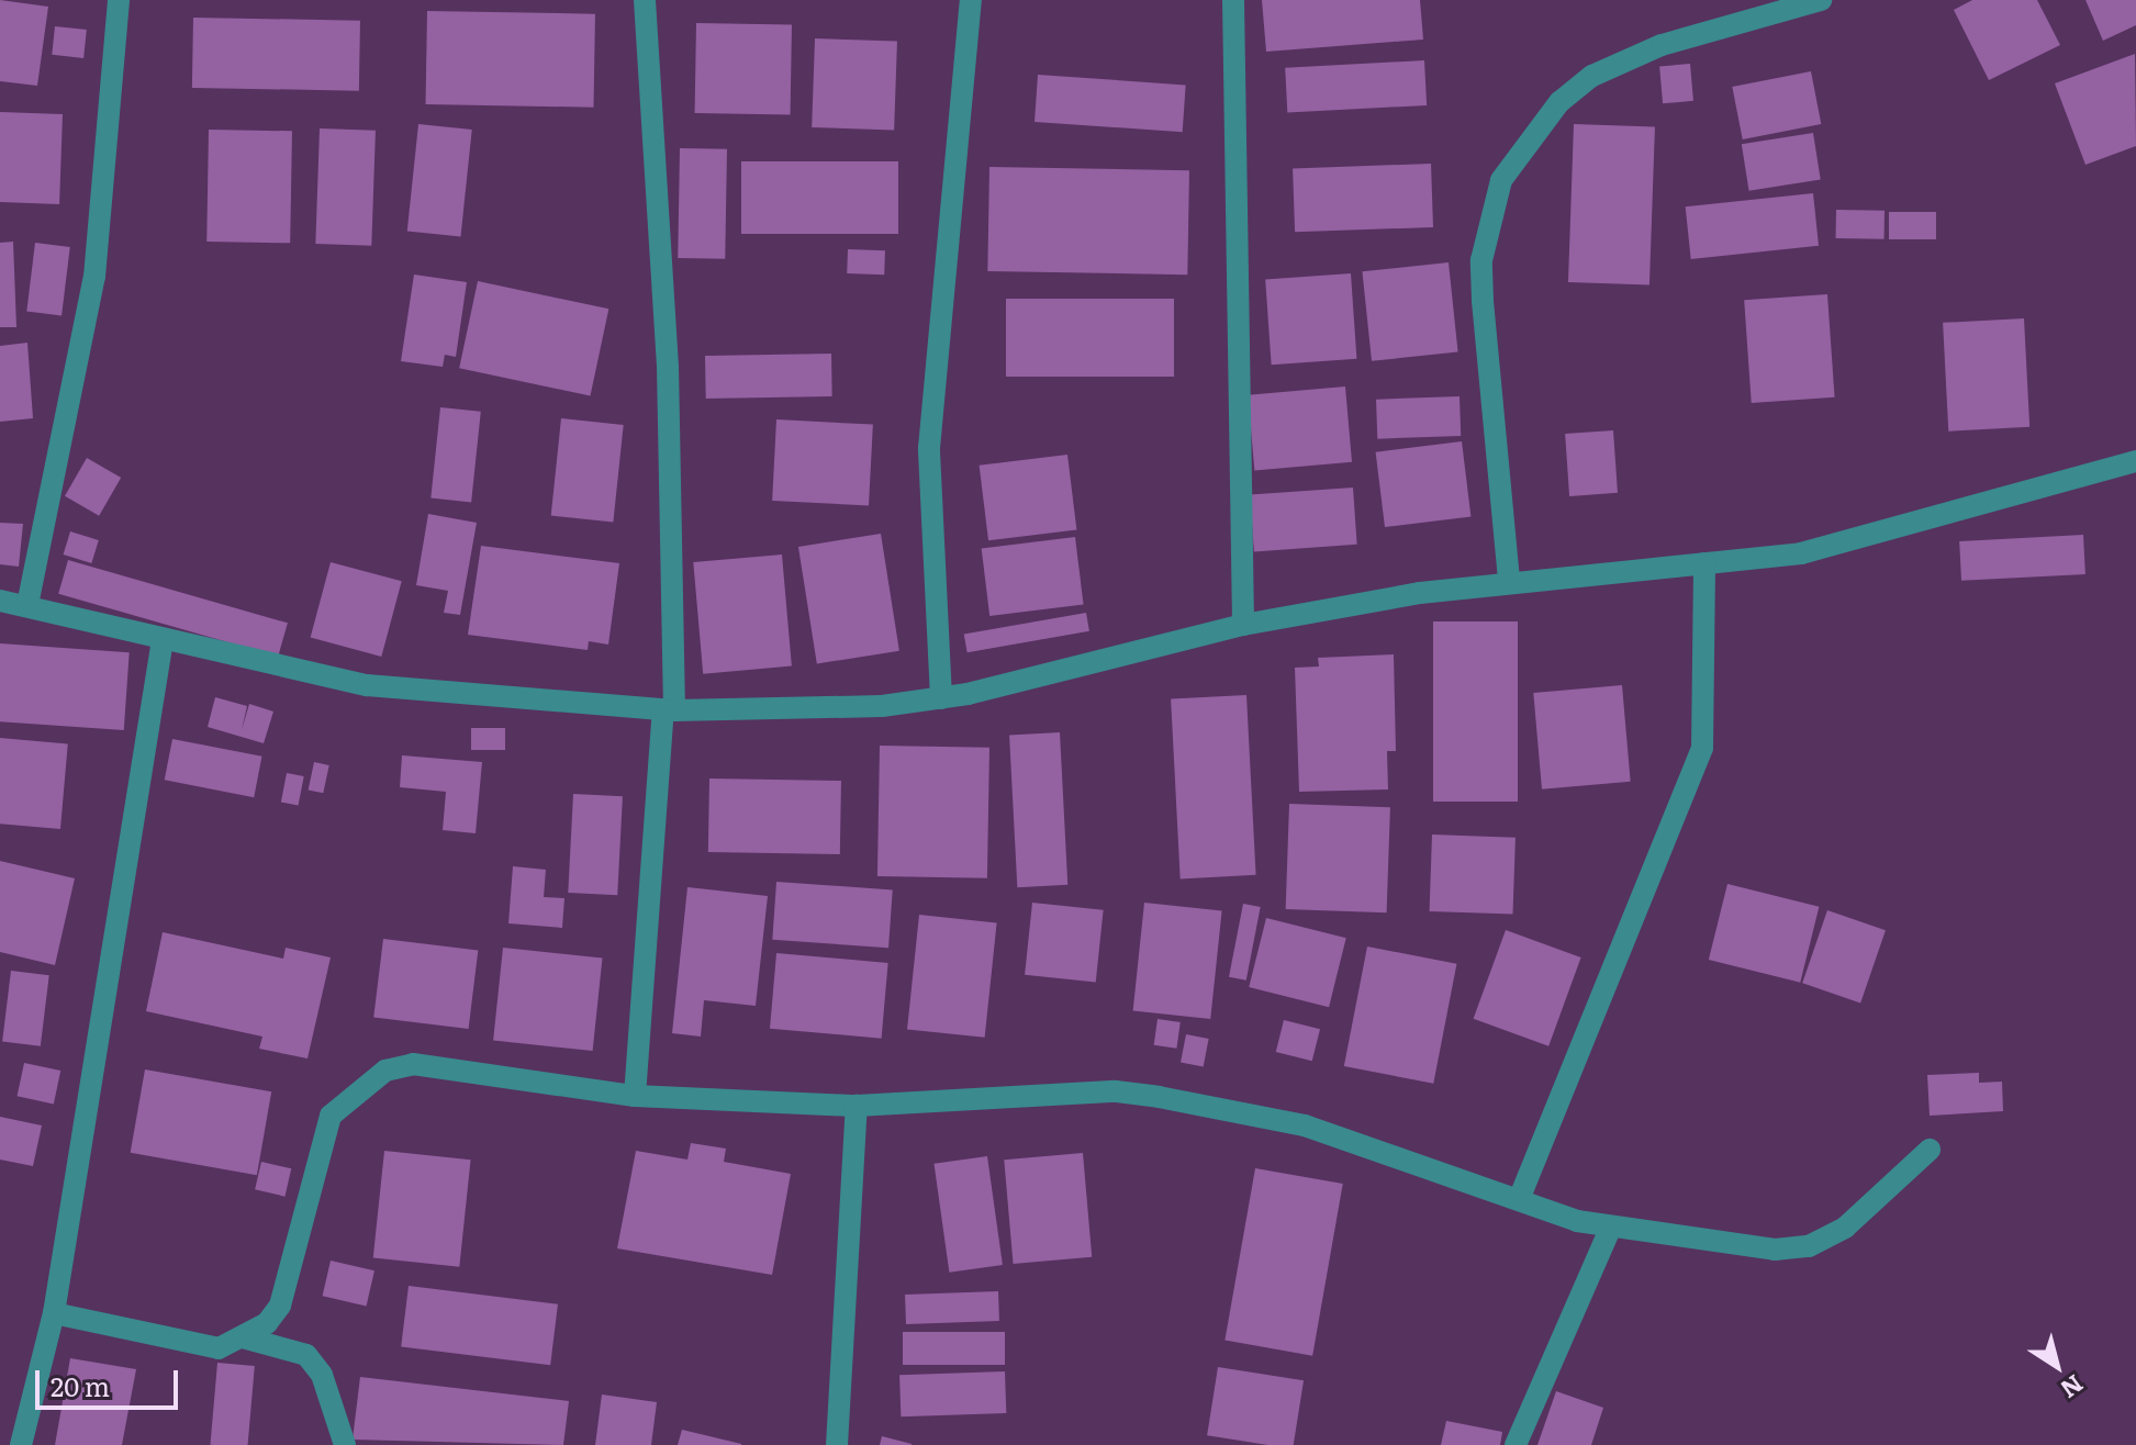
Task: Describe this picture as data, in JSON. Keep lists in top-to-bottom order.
{
  "scale_bar": "20 m",
  "north": "bottom right"
}
